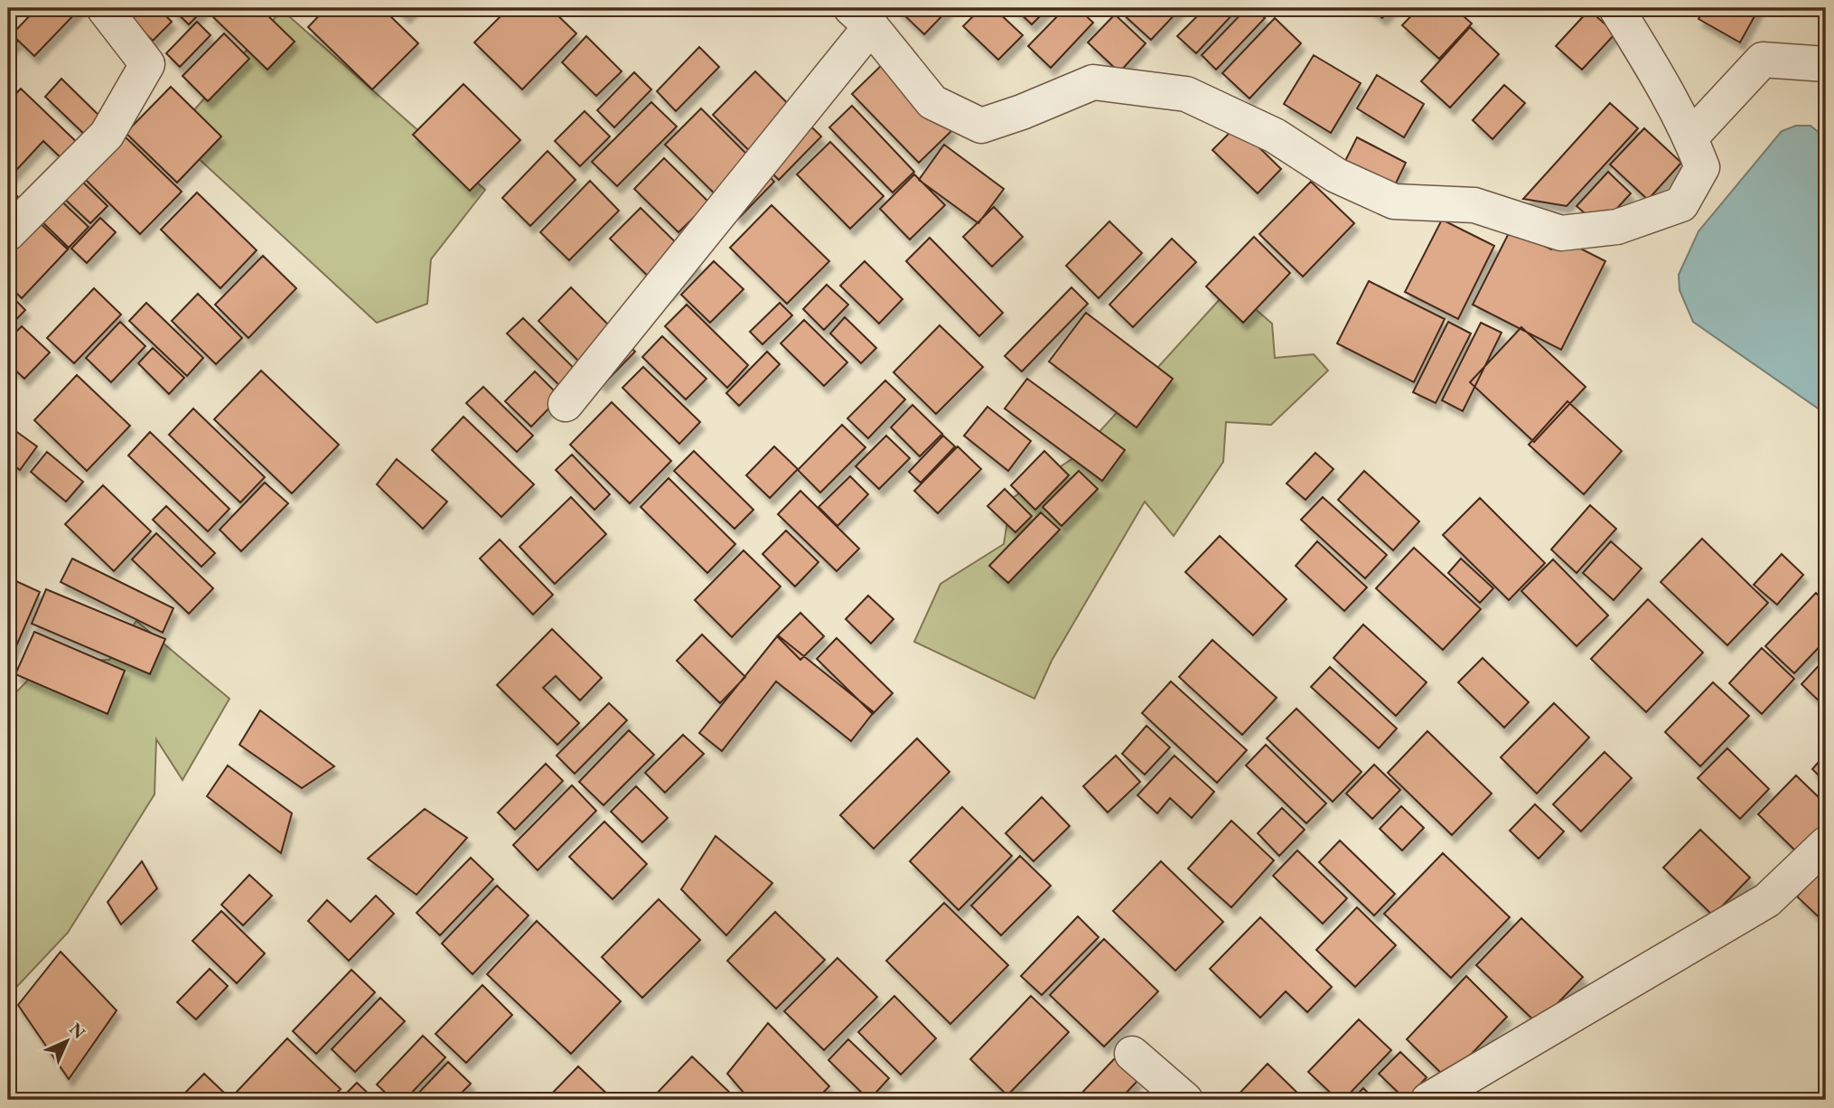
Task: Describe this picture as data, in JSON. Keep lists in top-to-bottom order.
{
  "north": "top right"
}
